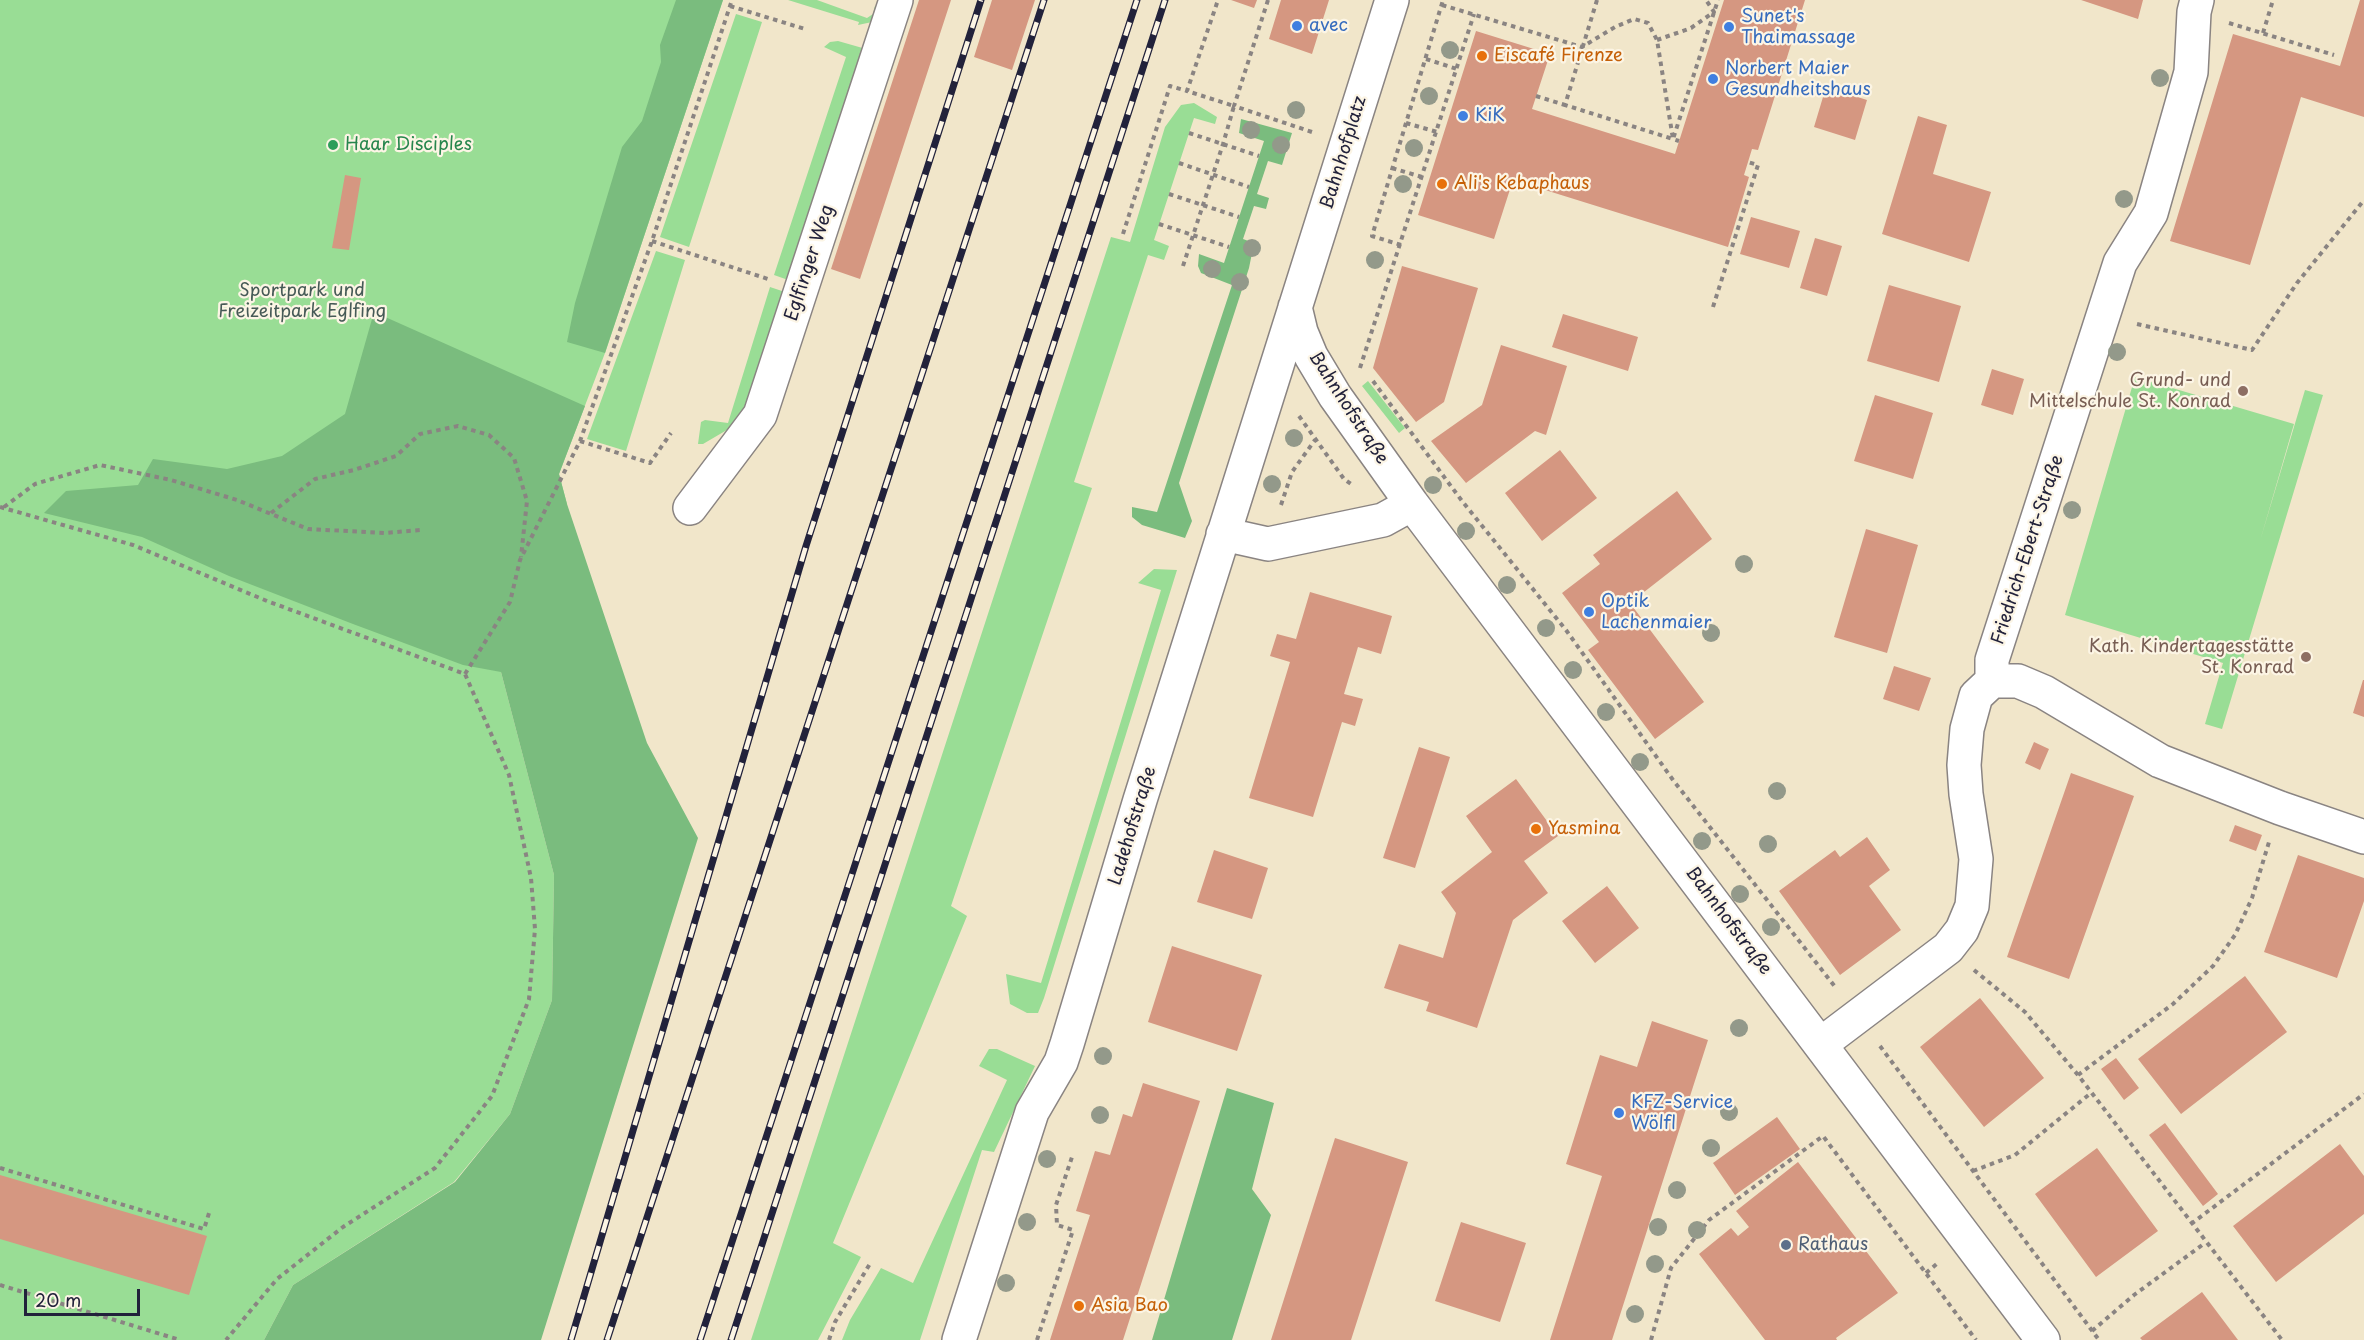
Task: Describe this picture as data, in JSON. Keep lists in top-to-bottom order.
{
  "streets": {
    "street": [
      "Bahnhofplatz",
      "Eglfinger Weg",
      "Bahnhofstraße",
      "Friedrich-Ebert-Straße",
      "Ladehofstraße"
    ]
  },
  "crossings": [
    ["Bahnhofplatz", "Bahnhofstraße"],
    ["Bahnhofplatz", "Ladehofstraße"],
    ["Bahnhofstraße", "Ladehofstraße"]
  ],
  "parks": ["Sportpark und Freizeitpark Eglfing"],
  "places": [
    "avec",
    "Sunet's Thaimassage",
    "Eiscafé Firenze",
    "Norbert Maier Gesundheitshaus",
    "KiK",
    "Haar Disciples",
    "Ali's Kebaphaus",
    "Grund- und Mittelschule St. Konrad",
    "Optik Lachenmaier",
    "Kath. Kindertagesstätte St. Konrad",
    "Yasmina",
    "KFZ-Service Wölfl",
    "Rathaus",
    "Asia Bao"
  ],
  "scale_bar": "20 m"
}
